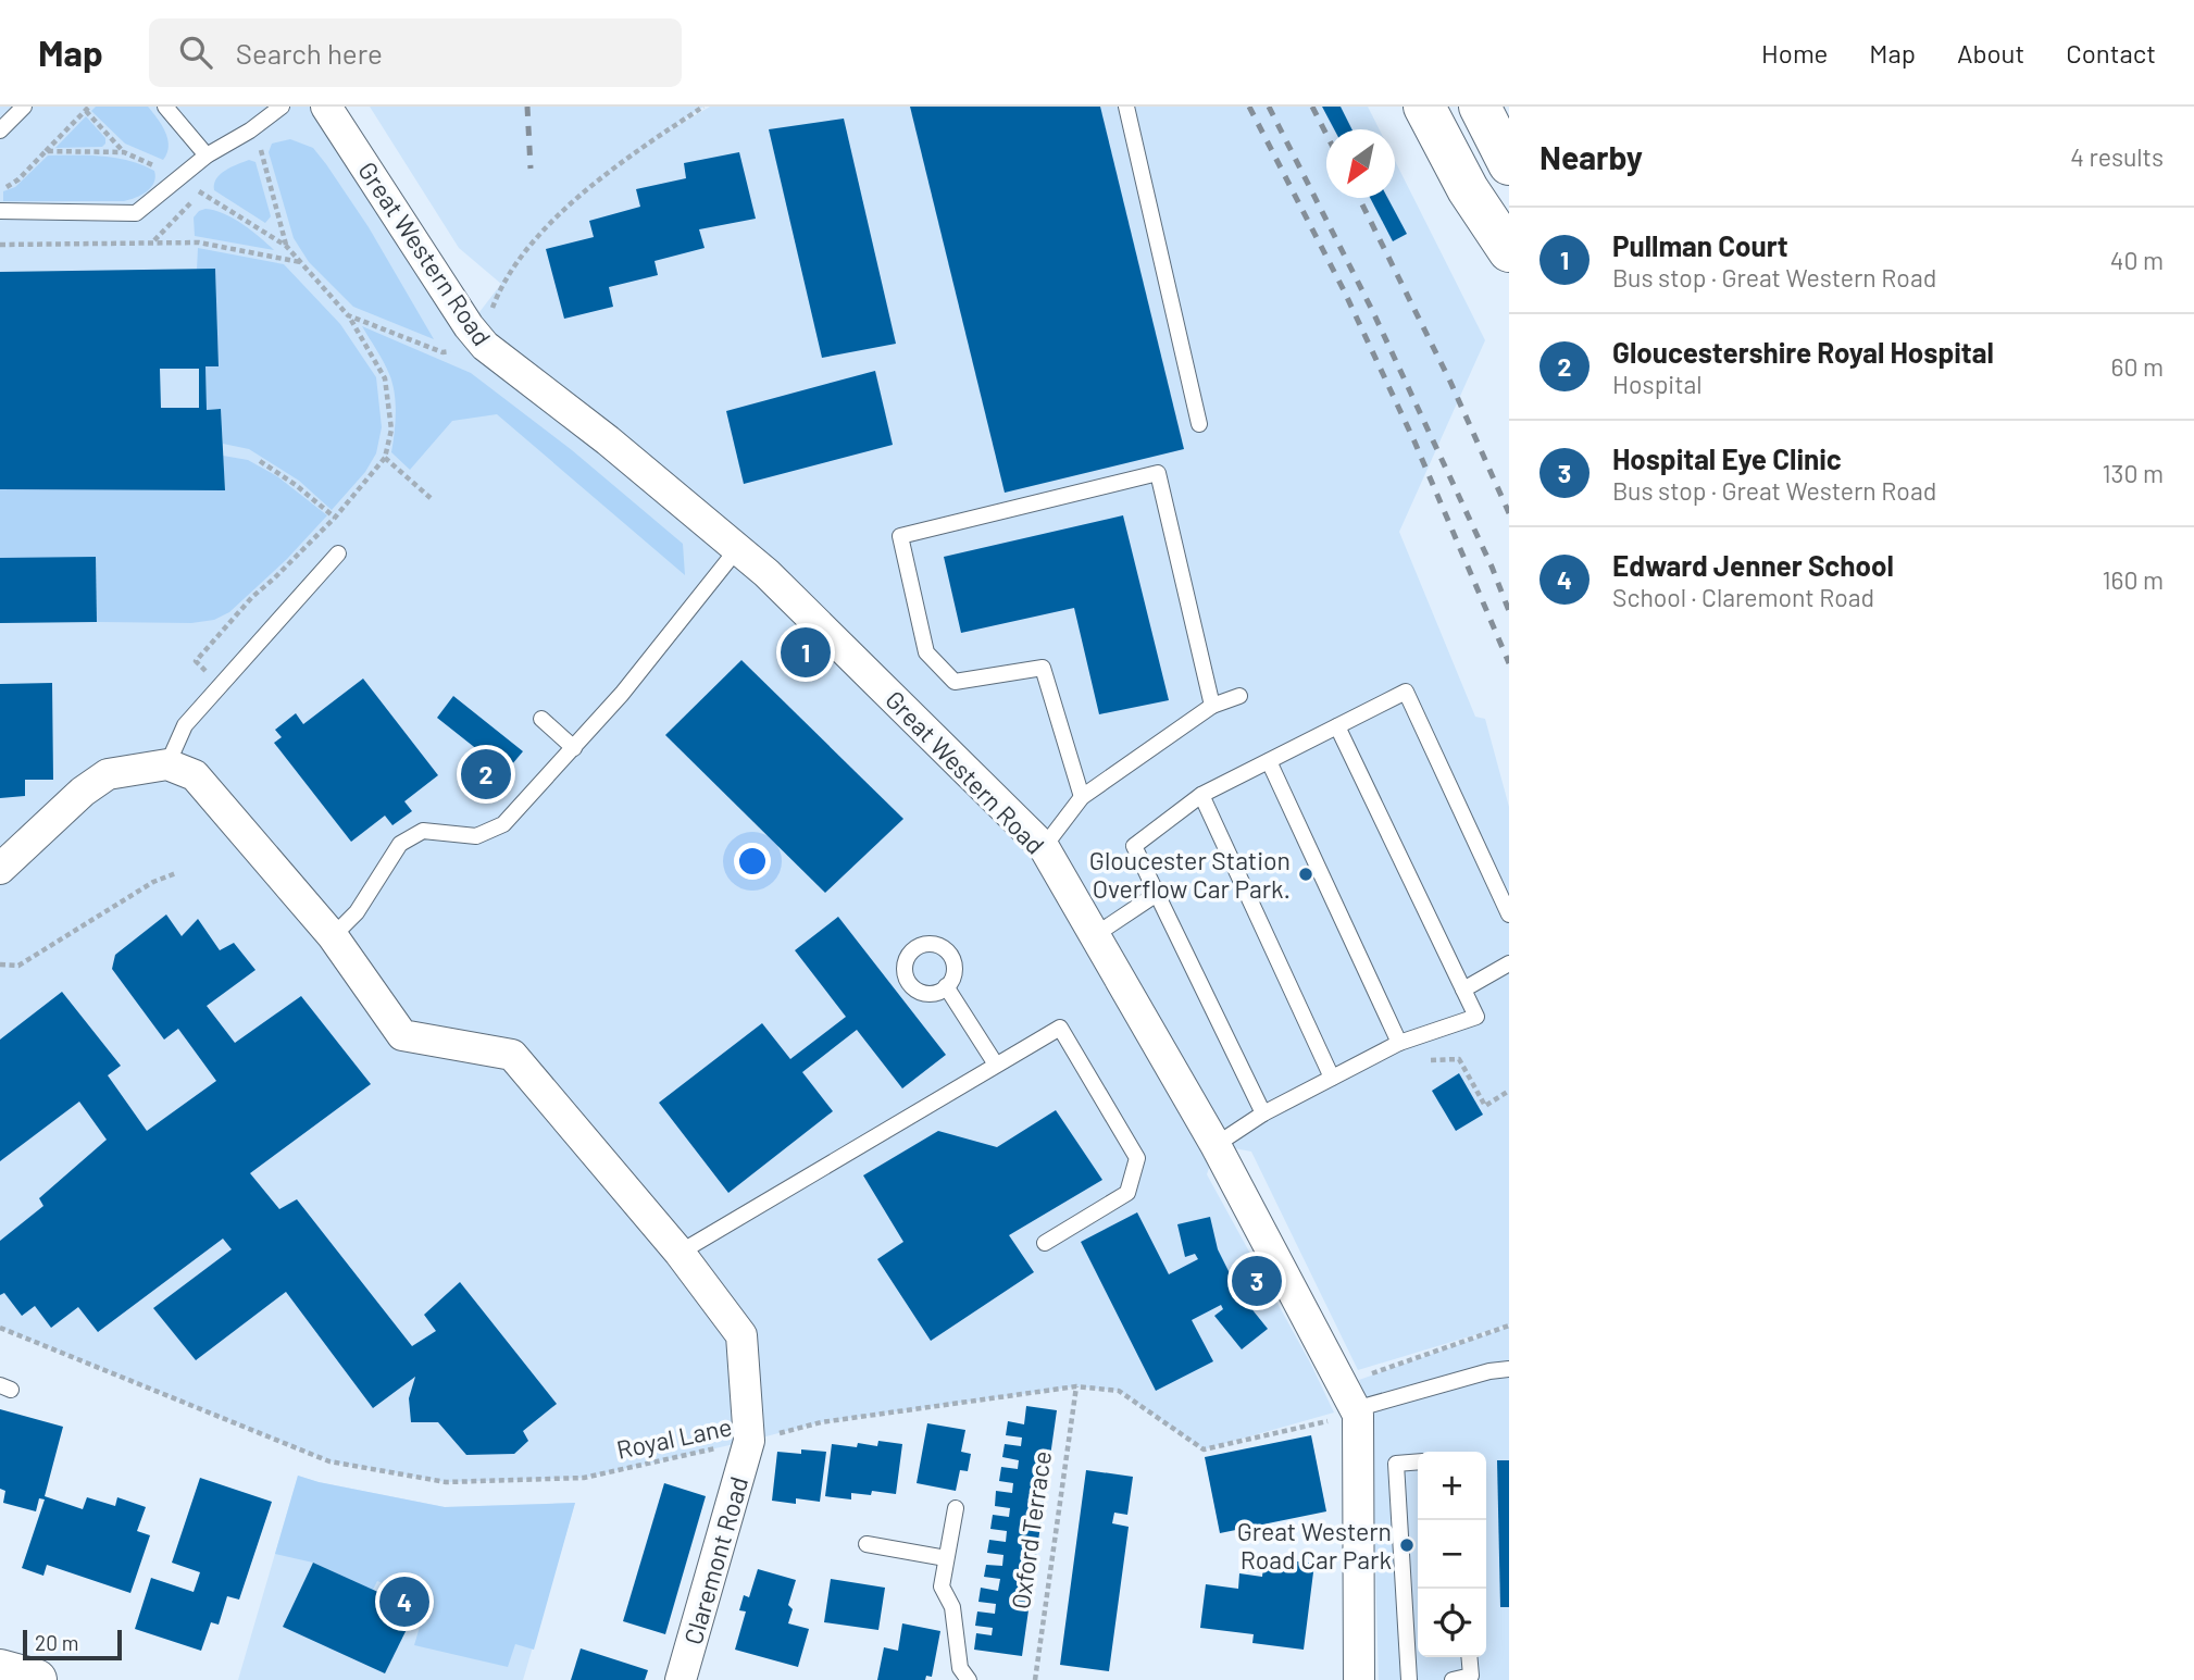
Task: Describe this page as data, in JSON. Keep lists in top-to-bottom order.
{
  "streets": {
    "street": ["Great Western Road", "Claremont Road"],
    "path": ["Royal Lane", "Oxford Terrace"]
  },
  "crossings": [
    ["Great Western Road", "Royal Lane"],
    ["Royal Lane", "Oxford Terrace"],
    ["Royal Lane", "Claremont Road"]
  ],
  "places": ["Gloucester Station Overflow Car Park.", "Great Western Road Car Park"],
  "scale_bar": "20 m",
  "north": "bottom left",
  "page": {
    "header": "Map",
    "search": "Search here",
    "nav": [
      "Home",
      "Map",
      "About",
      "Contact"
    ],
    "heading": ["Nearby", "4 results"],
    "list": [
      {
        "mark": "1",
        "name": "Pullman Court",
        "note": "Bus stop · Great Western Road",
        "value": "40 m"
      },
      {
        "mark": "2",
        "name": "Gloucestershire Royal Hospital",
        "note": "Hospital",
        "value": "60 m"
      },
      {
        "mark": "3",
        "name": "Hospital Eye Clinic",
        "note": "Bus stop · Great Western Road",
        "value": "130 m"
      },
      {
        "mark": "4",
        "name": "Edward Jenner School",
        "note": "School · Claremont Road",
        "value": "160 m"
      }
    ],
    "pins": [
      "1",
      "2",
      "3",
      "4"
    ],
    "map_buttons": ["+", "−"],
    "scale": "20 m"
  }
}
